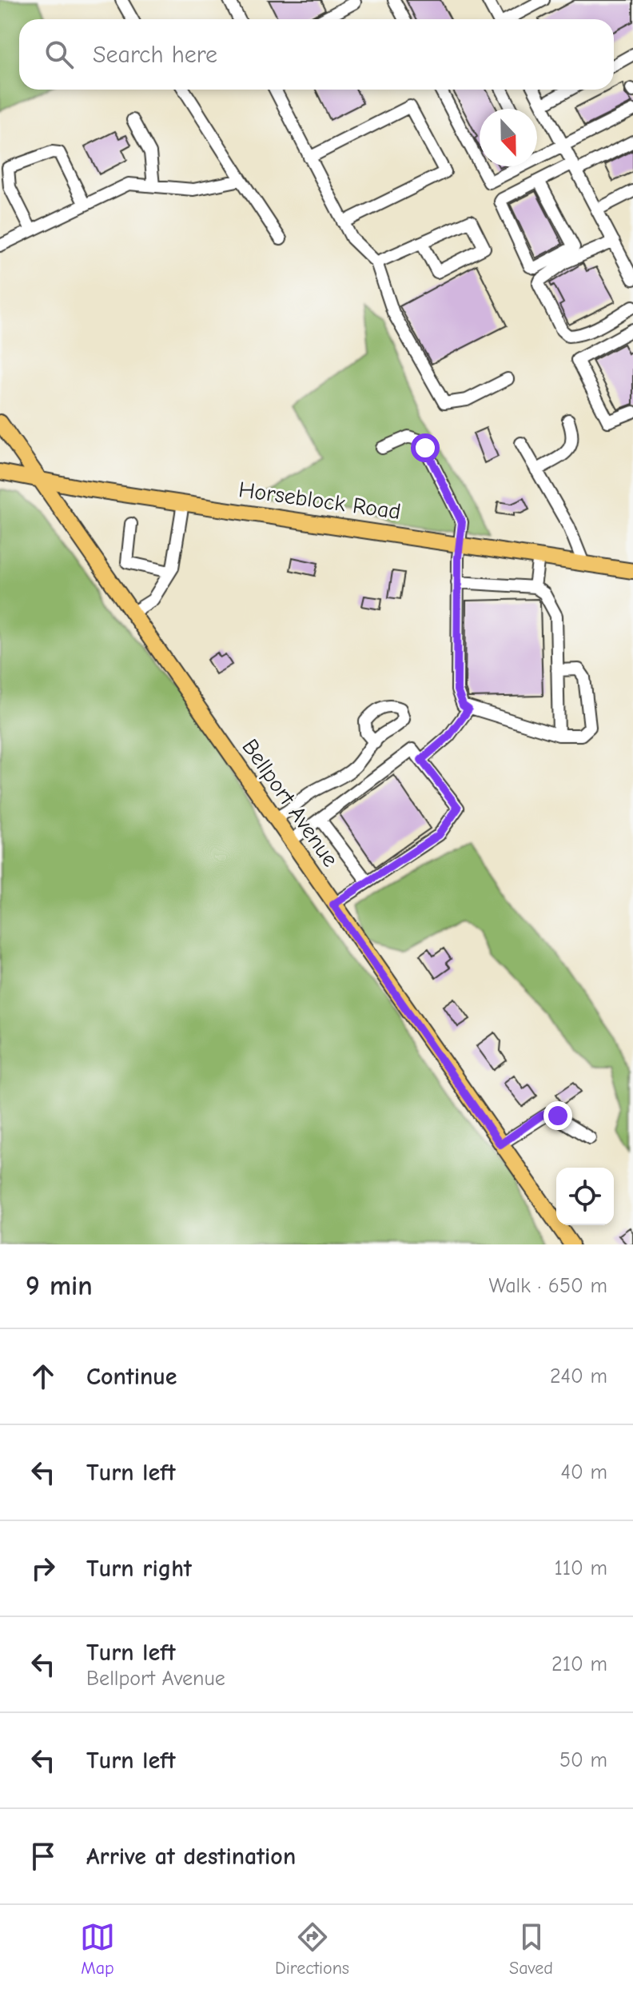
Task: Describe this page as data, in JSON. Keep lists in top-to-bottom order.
{
  "streets": {
    "main road": ["Horseblock Road", "Bellport Avenue"]
  },
  "crossings": [
    ["Horseblock Road", "Bellport Avenue"]
  ],
  "north": "bottom",
  "page": {
    "search": "Search here",
    "heading": ["9 min", "Walk · 650 m"],
    "list": [
      ["Continue", "240 m"],
      ["Turn left", "40 m"],
      ["Turn right", "110 m"],
      ["Turn left", "Bellport Avenue", "210 m"],
      ["Turn left", "50 m"],
      "Arrive at destination"
    ],
    "nav": ["Map", "Directions", "Saved"]
  }
}
